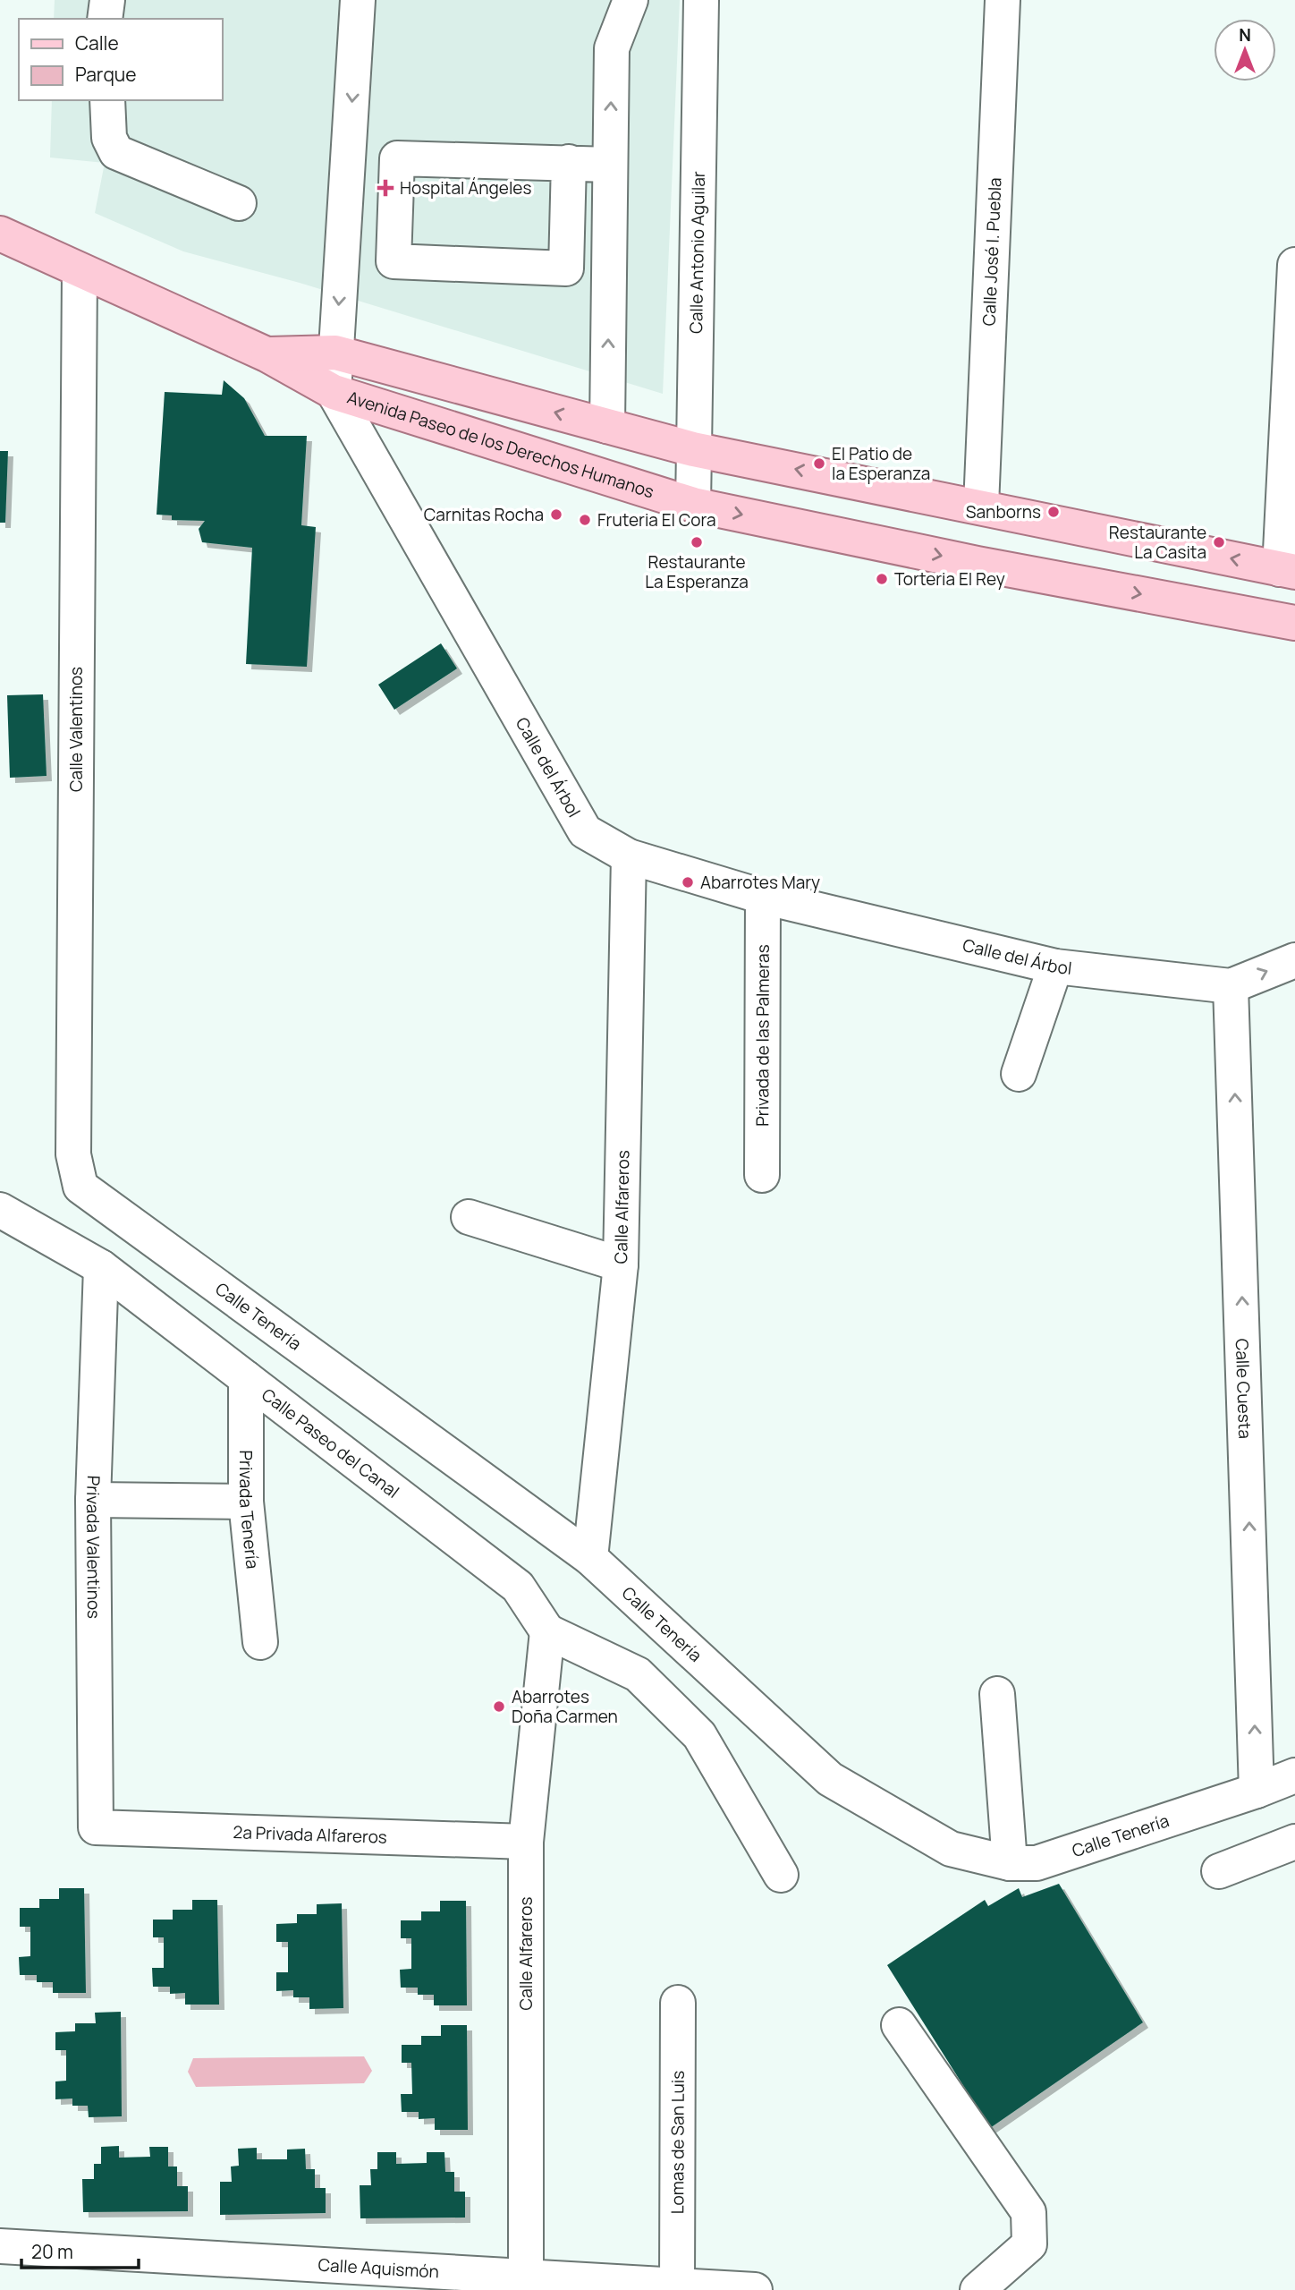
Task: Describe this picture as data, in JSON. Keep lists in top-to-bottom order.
{
  "streets": {
    "main road": ["Avenida Paseo de los Derechos Humanos"],
    "street": [
      "Calle Antonio Aguilar",
      "Calle José I. Puebla",
      "Calle Valentinos",
      "Calle del Árbol",
      "Privada de las Palmeras",
      "Calle Alfareros",
      "Calle Tenería",
      "Calle Cuesta",
      "Calle Paseo del Canal",
      "Privada Tenería",
      "Privada Valentinos",
      "2a Privada Alfareros",
      "Lomas de San Luis",
      "Calle Aquismón"
    ]
  },
  "crossings": [
    ["Calle Antonio Aguilar", "Avenida Paseo de los Derechos Humanos"],
    ["Calle José I. Puebla", "Avenida Paseo de los Derechos Humanos"],
    ["Avenida Paseo de los Derechos Humanos", "Calle Valentinos"],
    ["Avenida Paseo de los Derechos Humanos", "Calle del Árbol"],
    ["Calle Valentinos", "Calle Tenería"],
    ["Calle del Árbol", "Privada de las Palmeras"],
    ["Calle del Árbol", "Calle Alfareros"],
    ["Calle del Árbol", "Calle Cuesta"],
    ["Calle Alfareros", "Calle Tenería"],
    ["Calle Alfareros", "Calle Paseo del Canal"],
    ["Calle Alfareros", "2a Privada Alfareros"],
    ["Calle Alfareros", "Calle Aquismón"],
    ["Calle Tenería", "Calle Cuesta"],
    ["Calle Paseo del Canal", "Privada Tenería"],
    ["Calle Paseo del Canal", "Privada Valentinos"],
    ["Privada Valentinos", "2a Privada Alfareros"],
    ["Lomas de San Luis", "Calle Aquismón"]
  ],
  "one_way": ["Calle Cuesta"],
  "places": {
    "health": ["Hospital Ángeles"],
    "other": [
      "El Patio de la Esperanza",
      "Sanborns",
      "Carnitas Rocha",
      "Fruteria El Cora",
      "Restaurante La Esperanza",
      "Restaurante La Casita",
      "Torteria El Rey",
      "Abarrotes Mary",
      "Abarrotes Doña Carmen"
    ]
  },
  "legend": ["Calle", "Parque"],
  "scale_bar": "20 m",
  "north": "top"
}
